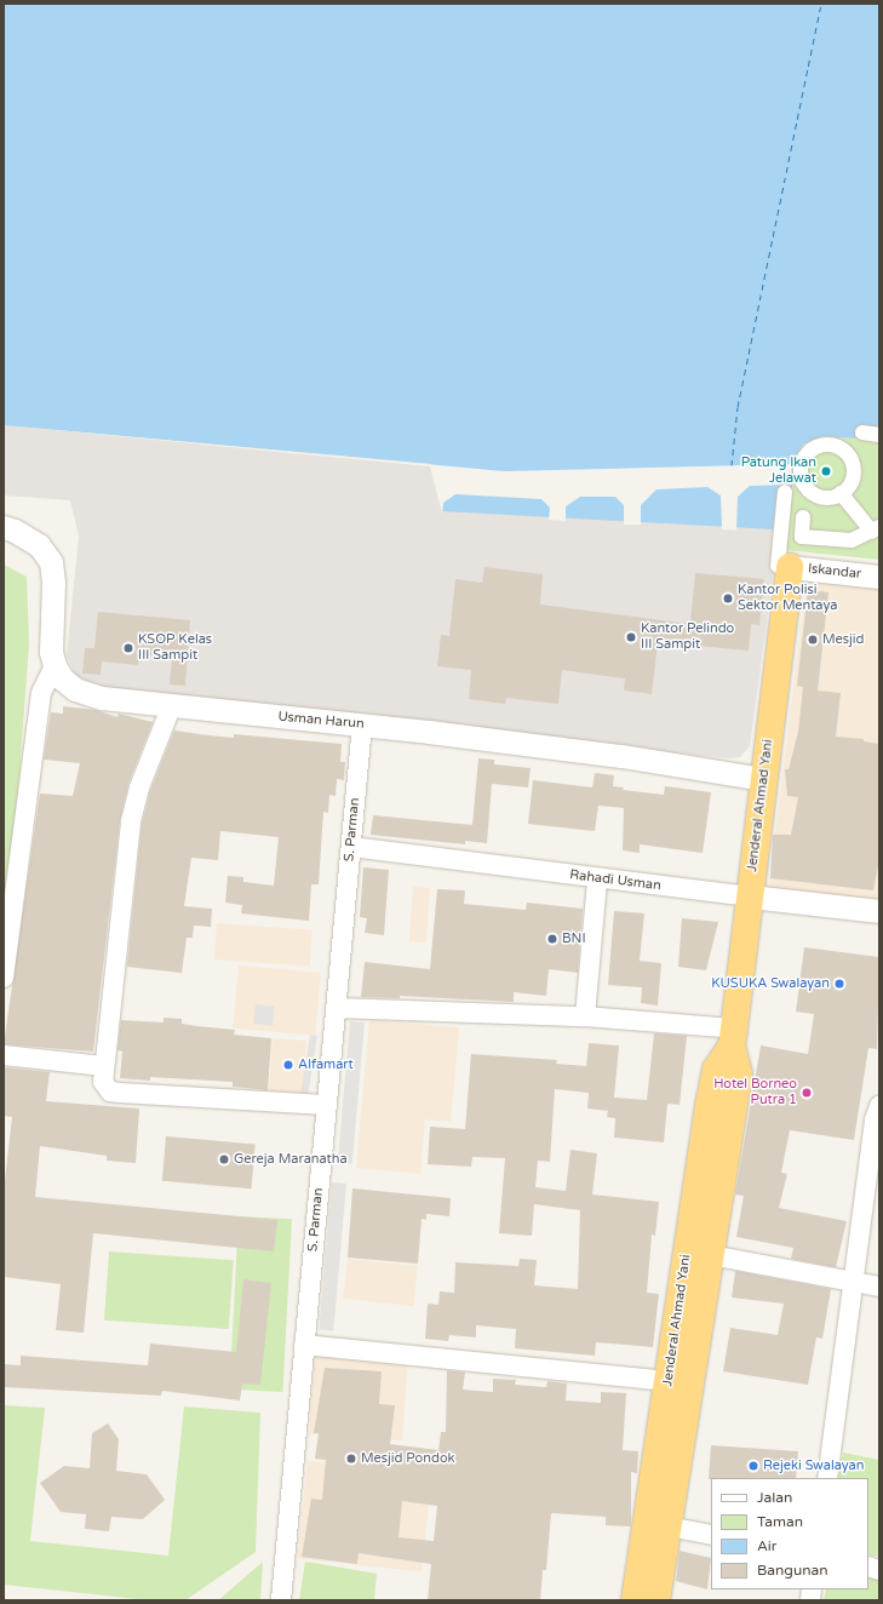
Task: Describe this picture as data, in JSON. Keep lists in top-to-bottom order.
{
  "streets": {
    "highway": ["Jenderal Ahmad Yani"],
    "street": [
      "Iskandar",
      "Usman Harun",
      "S. Parman",
      "Rahadi Usman"
    ]
  },
  "crossings": [
    ["Iskandar", "Jenderal Ahmad Yani"],
    ["Usman Harun", "Jenderal Ahmad Yani"],
    ["Usman Harun", "S. Parman"],
    ["Jenderal Ahmad Yani", "Rahadi Usman"],
    ["S. Parman", "Rahadi Usman"]
  ],
  "places": [
    "Patung Ikan Jelawat",
    "Kantor Polisi Sektor Mentaya",
    "Kantor Pelindo III Sampit",
    "Mesjid",
    "KSOP Kelas III Sampit",
    "BNI",
    "KUSUKA Swalayan",
    "Alfamart",
    "Hotel Borneo Putra 1",
    "Gereja Maranatha",
    "Mesjid Pondok",
    "Rejeki Swalayan"
  ],
  "legend": [
    "Jalan",
    "Taman",
    "Air",
    "Bangunan"
  ]
}
